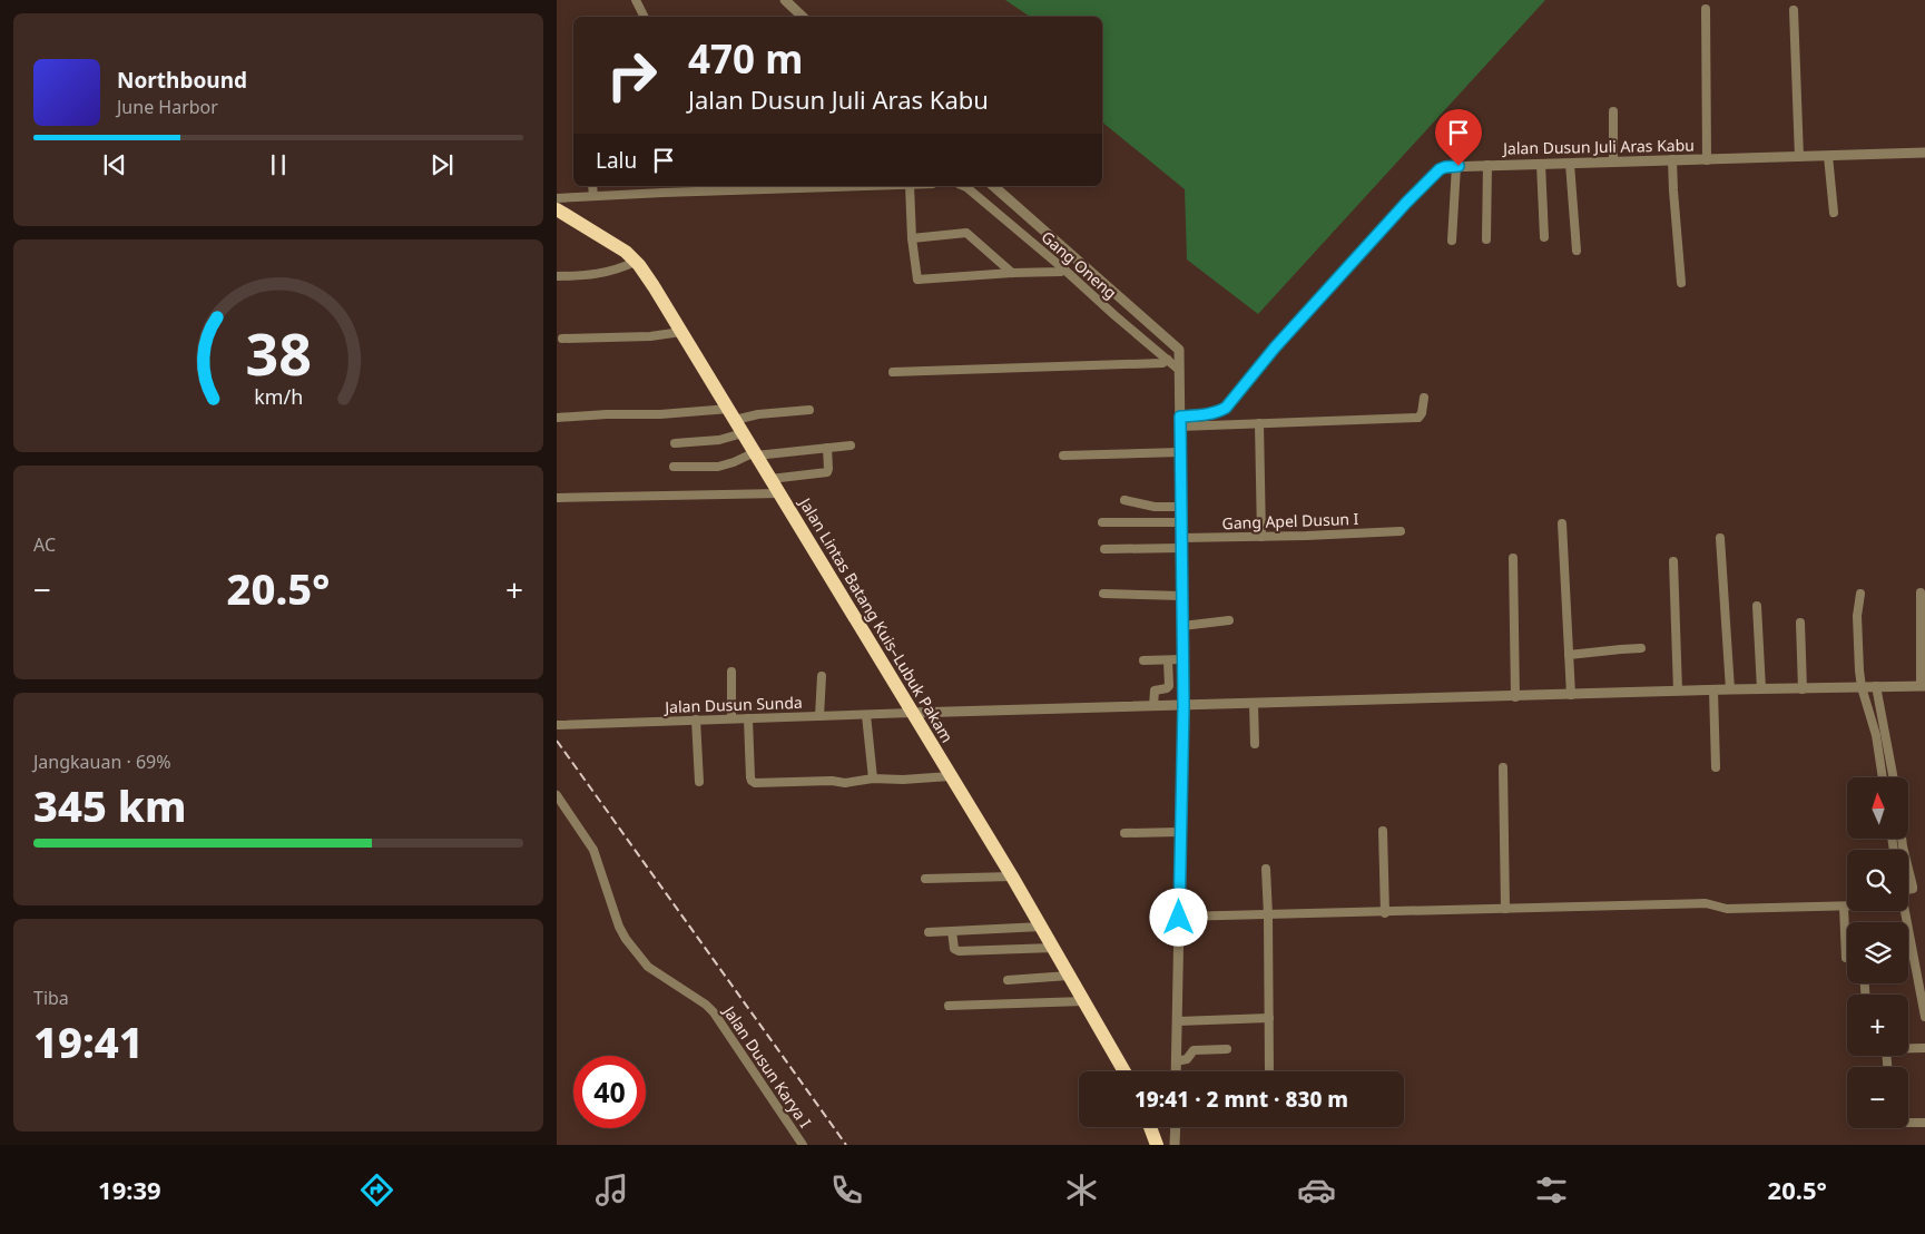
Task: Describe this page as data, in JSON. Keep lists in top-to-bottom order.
{
  "streets": {
    "highway": ["Jalan Lintas Batang Kuis–Lubuk Pakam"],
    "street": [
      "Jalan Dusun Juli Aras Kabu",
      "Gang Oneng",
      "Gang Apel Dusun I",
      "Jalan Dusun Sunda",
      "Jalan Dusun Karya I"
    ]
  },
  "crossings": [
    ["Jalan Lintas Batang Kuis–Lubuk Pakam", "Jalan Dusun Sunda"]
  ],
  "north": "top",
  "page": {
    "turn": ["470 m", "Jalan Dusun Juli Aras Kabu"],
    "song": ["Northbound", "June Harbor"],
    "then": "Lalu",
    "tile": [
      "AC",
      ["Jangkauan · 69%", "345 km"],
      ["Tiba", "19:41"]
    ],
    "heat": ["−", "20.5°", "+"],
    "map_buttons": ["+", "−"],
    "limit": "40",
    "trip": "19:41 · 2 mnt · 830 m",
    "tabs": ["19:39", "20.5°"],
    "gauge": ["38", "km/h"]
  }
}
